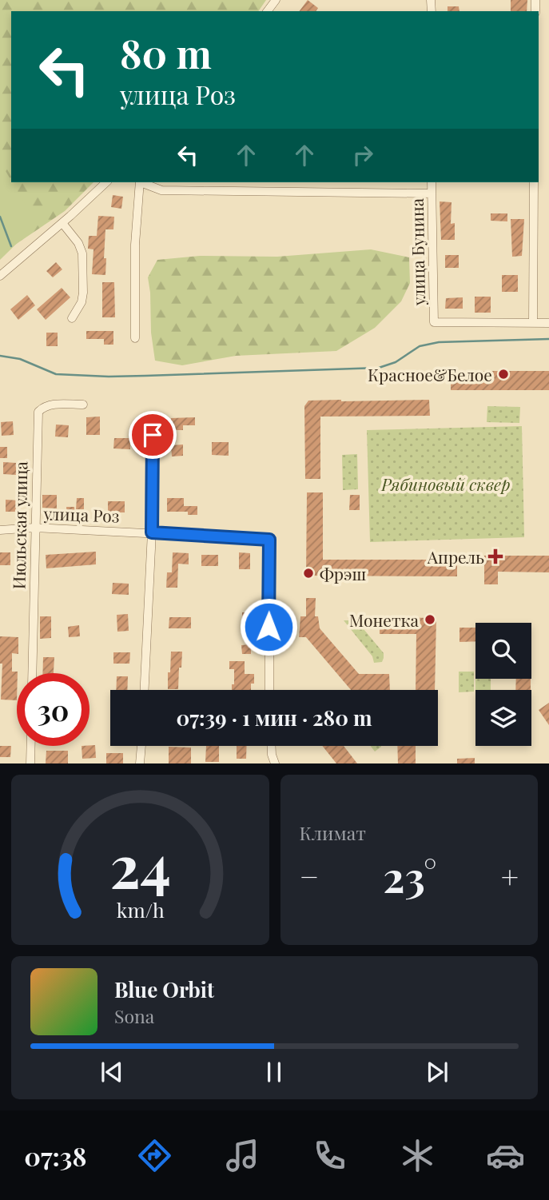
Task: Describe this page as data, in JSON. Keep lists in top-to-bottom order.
{
  "streets": {
    "street": ["улица Бунина", "улица Роз", "Июльская улица"]
  },
  "crossings": [
    ["улица Роз", "Июльская улица"]
  ],
  "parks": ["Рябиновый сквер"],
  "places": {
    "other": ["Красное&Белое", "Фрэш", "Монетка"],
    "health": ["Апрель"]
  },
  "page": {
    "turn": ["80 m", "улица Роз"],
    "limit": "30",
    "trip": "07:39 · 1 мин · 280 m",
    "tile": "Климат",
    "heat": ["−", "23°", "+"],
    "song": ["Blue Orbit", "Sona"],
    "tabs": "07:38",
    "gauge": ["24", "km/h"]
  }
}
